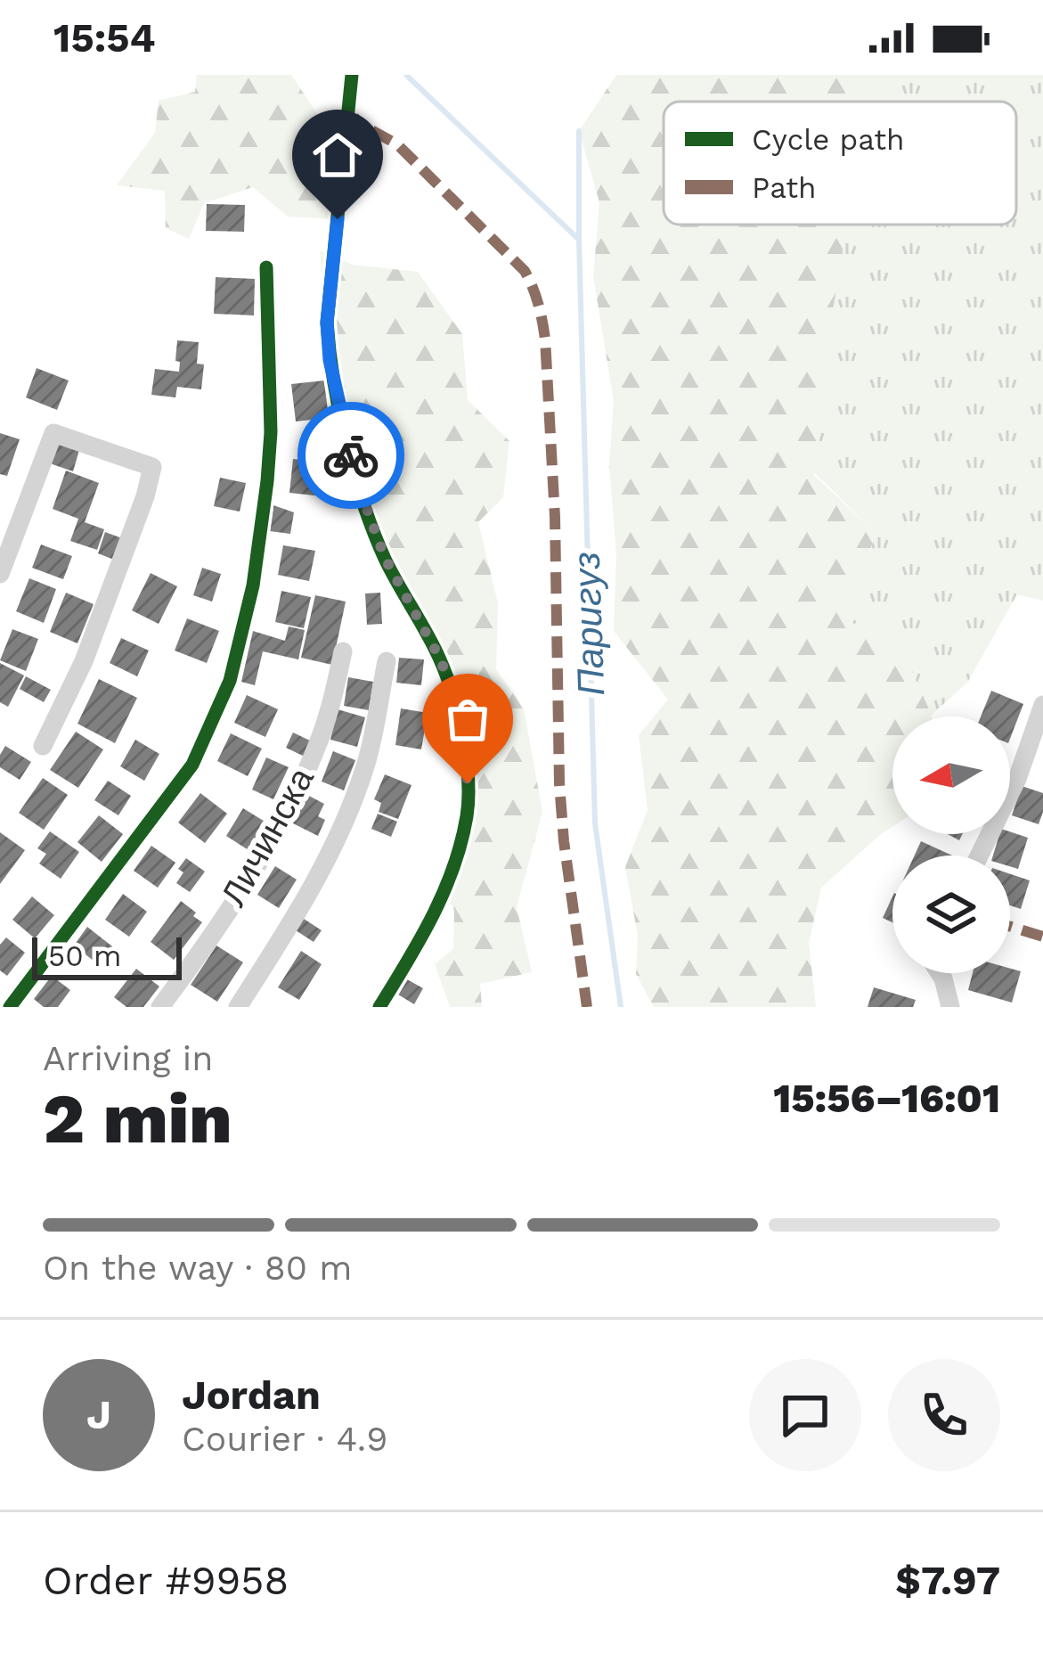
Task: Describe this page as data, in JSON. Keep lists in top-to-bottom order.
{
  "streets": {
    "street": ["Личинска"]
  },
  "water": ["Паригуз"],
  "legend": ["Cycle path", "Path"],
  "scale_bar": "50 m",
  "north": "left",
  "page": {
    "status": "15:54",
    "scale": "50 m",
    "heading": ["2 min", "Arriving in", "15:56–16:01"],
    "panel": [
      "Jordan",
      "Courier · 4.9",
      "Order #9958",
      "$7.97"
    ],
    "bar": "On the way · 80 m",
    "round": "J"
  }
}
